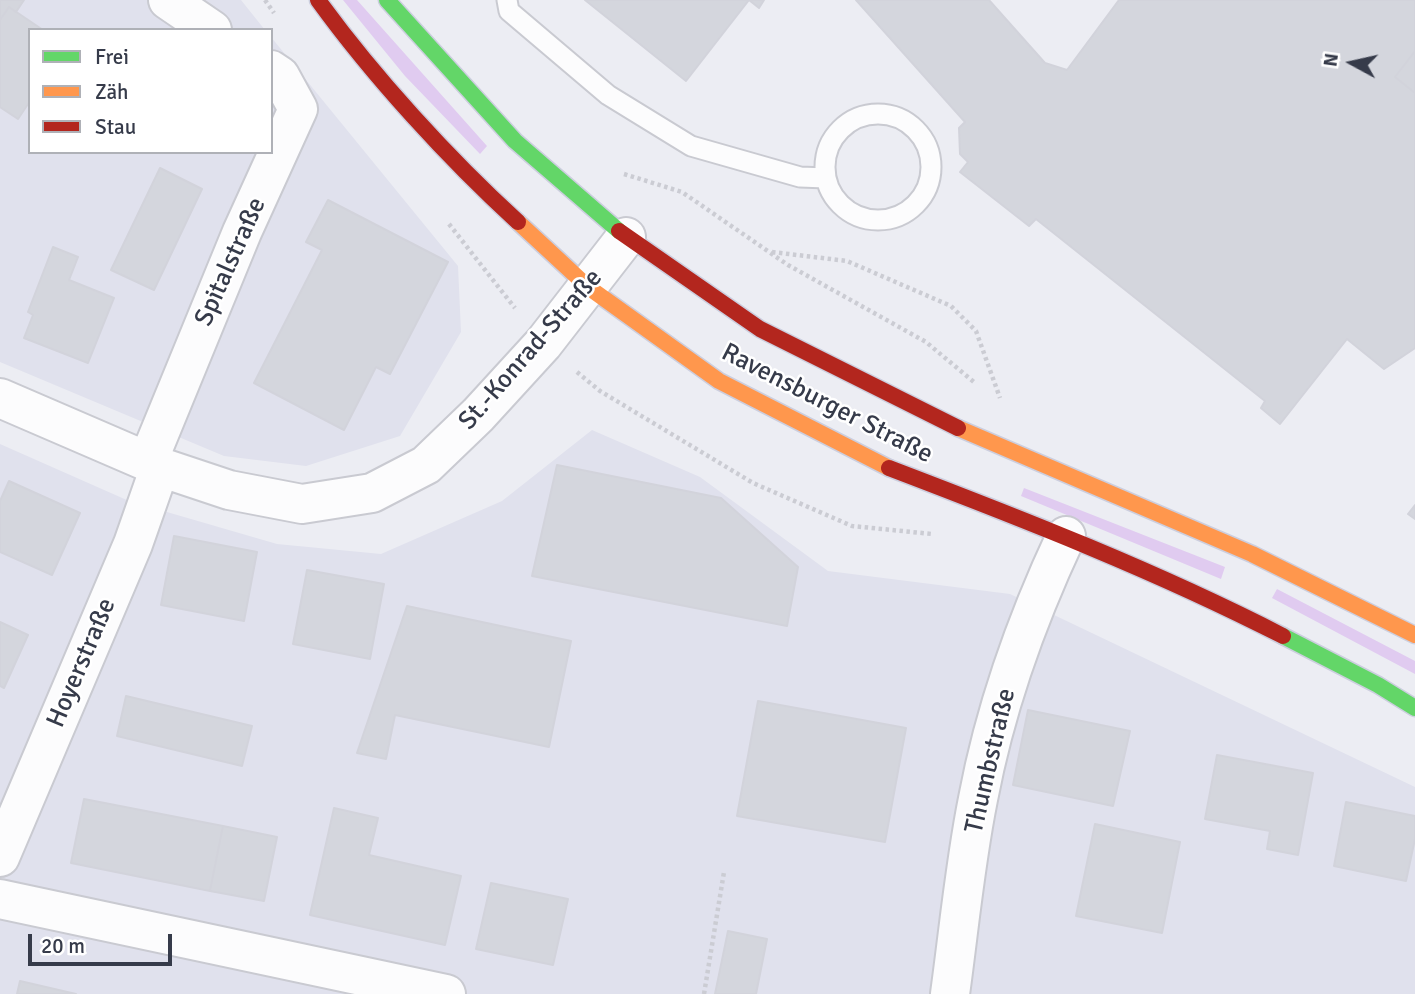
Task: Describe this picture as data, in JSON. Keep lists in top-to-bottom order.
{
  "streets": {
    "main road": ["Ravensburger Straße"],
    "street": [
      "Spitalstraße",
      "St.-Konrad-Straße",
      "Hoyerstraße",
      "Thumbstraße"
    ]
  },
  "crossings": [
    ["Spitalstraße", "St.-Konrad-Straße"],
    ["Spitalstraße", "Hoyerstraße"],
    ["St.-Konrad-Straße", "Ravensburger Straße"],
    ["St.-Konrad-Straße", "Hoyerstraße"],
    ["Ravensburger Straße", "Thumbstraße"]
  ],
  "legend": ["Frei", "Zäh", "Stau"],
  "scale_bar": "20 m",
  "north": "left"
}
